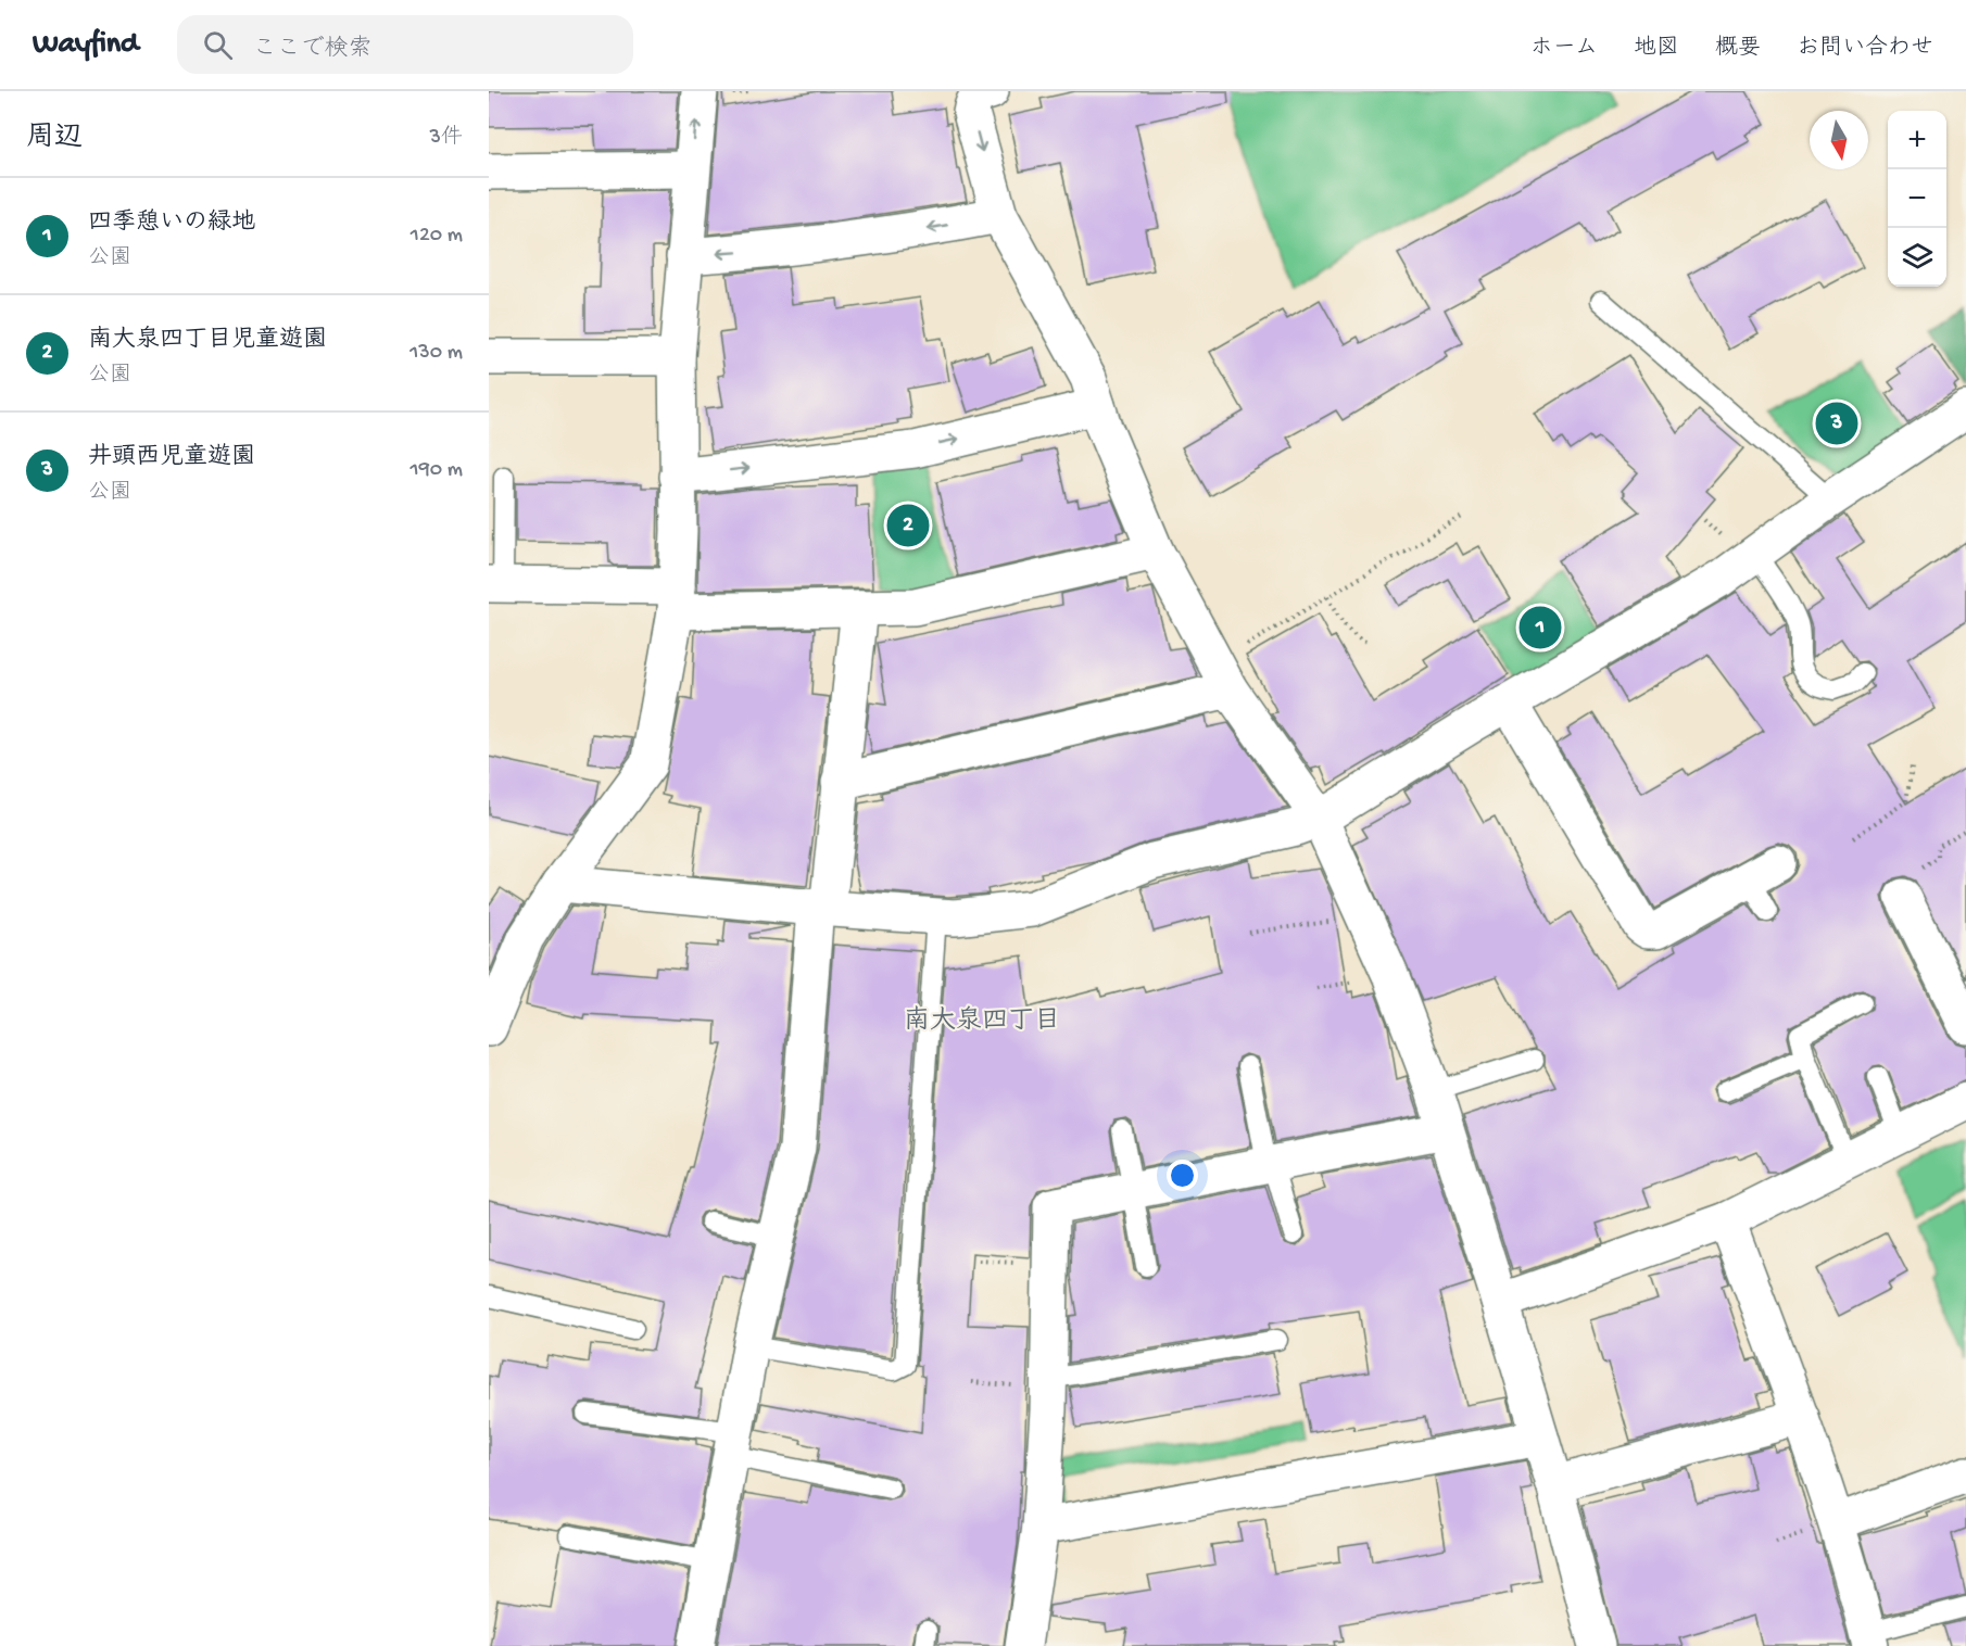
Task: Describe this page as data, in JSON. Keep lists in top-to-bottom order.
{
  "districts": ["南大泉四丁目"],
  "north": "bottom",
  "page": {
    "header": "Wayfind",
    "search": "ここで検索",
    "nav": [
      "ホーム",
      "地図",
      "概要",
      "お問い合わせ"
    ],
    "heading": ["周辺", "3件"],
    "map_buttons": ["+", "−"],
    "list": [
      {
        "mark": "1",
        "name": "四季憩いの緑地",
        "note": "公園",
        "value": "120 m"
      },
      {
        "mark": "2",
        "name": "南大泉四丁目児童遊園",
        "note": "公園",
        "value": "130 m"
      },
      {
        "mark": "3",
        "name": "井頭西児童遊園",
        "note": "公園",
        "value": "190 m"
      }
    ],
    "pins": ["3", "2", "1"]
  }
}
